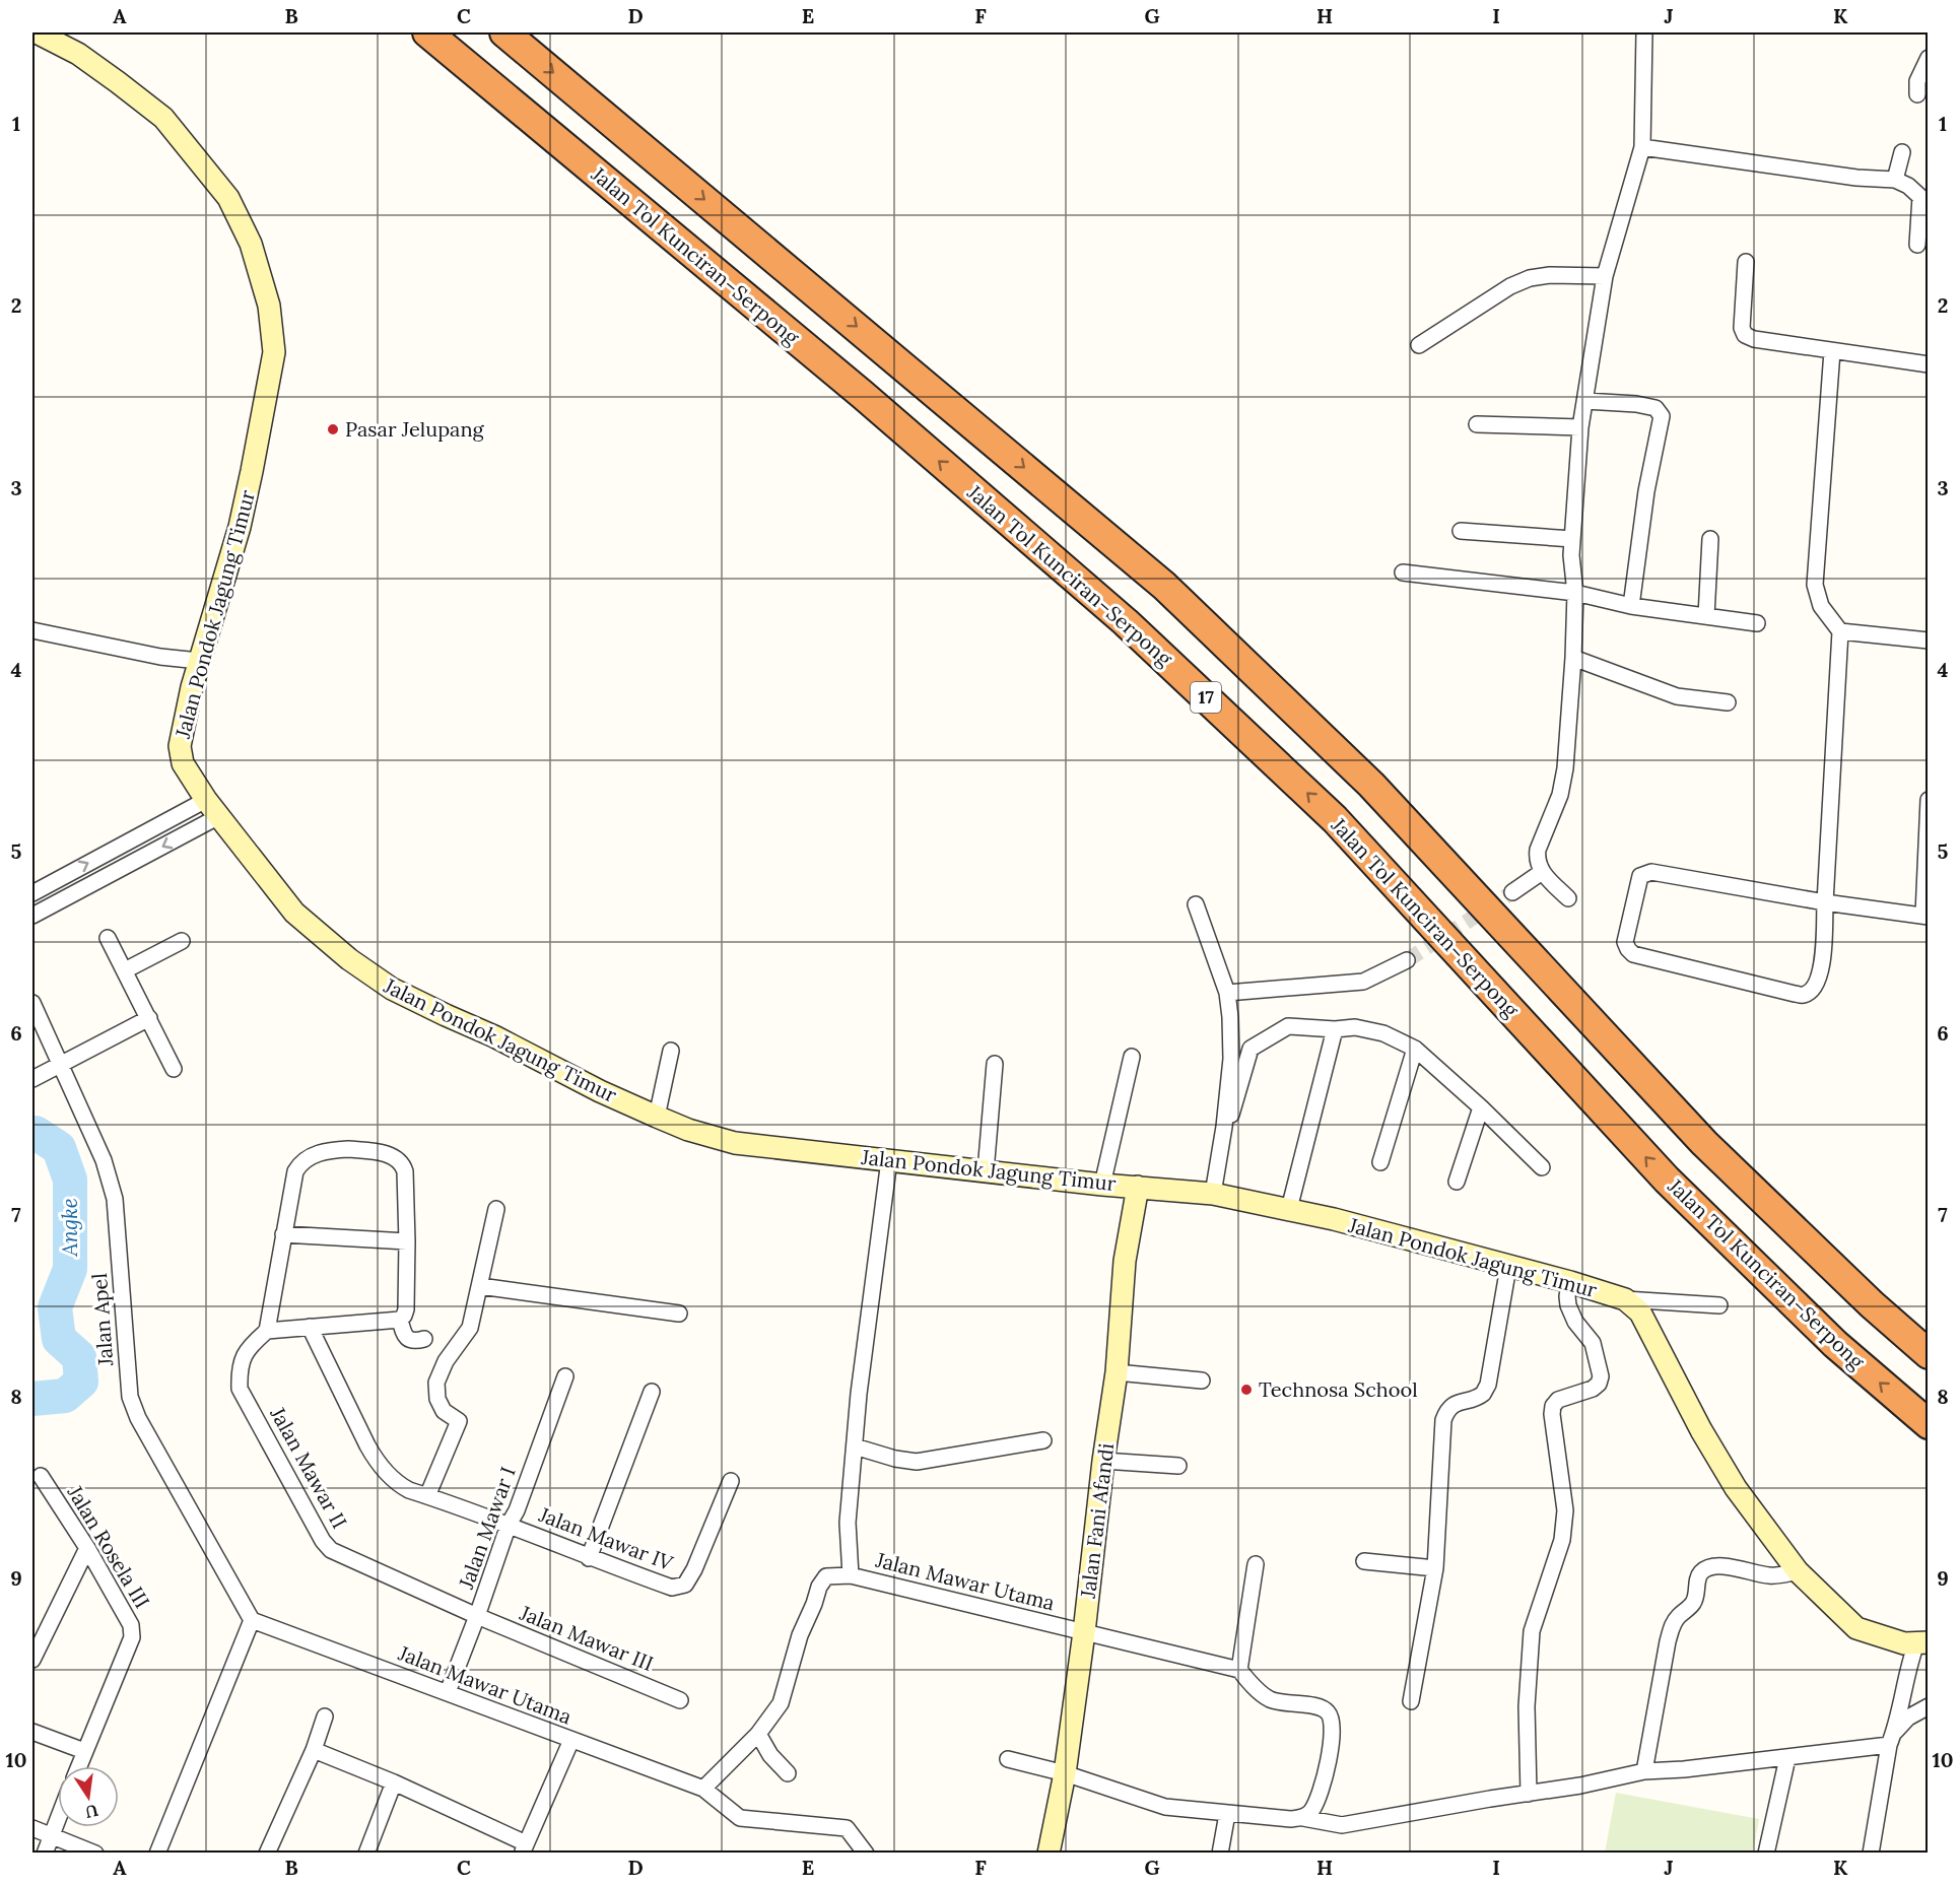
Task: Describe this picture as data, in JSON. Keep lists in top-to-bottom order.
{
  "streets": {
    "highway": ["Jalan Tol Kunciran–Serpong", "17"],
    "street": [
      "Jalan Pondok Jagung Timur",
      "Jalan Apel",
      "Jalan Mawar II",
      "Jalan Fani Afandi",
      "Jalan Mawar I",
      "Jalan Mawar IV",
      "Jalan Rosela III",
      "Jalan Mawar Utama",
      "Jalan Mawar III"
    ]
  },
  "crossings": [
    ["Jalan Pondok Jagung Timur", "Jalan Fani Afandi"],
    ["Jalan Apel", "Jalan Mawar Utama"],
    ["Jalan Mawar II", "Jalan Mawar I"],
    ["Jalan Mawar II", "Jalan Mawar III"],
    ["Jalan Fani Afandi", "Jalan Mawar Utama"],
    ["Jalan Mawar I", "Jalan Mawar IV"],
    ["Jalan Mawar I", "Jalan Mawar Utama"],
    ["Jalan Mawar I", "Jalan Mawar III"]
  ],
  "water": ["Angke"],
  "places": ["Pasar Jelupang", "Technosa School"],
  "north": "bottom",
  "grid": {
    "columns": [
      "A",
      "B",
      "C",
      "D",
      "E",
      "F",
      "G",
      "H",
      "I",
      "J",
      "K"
    ],
    "rows": [
      "1",
      "2",
      "3",
      "4",
      "5",
      "6",
      "7",
      "8",
      "9",
      "10"
    ]
  }
}
